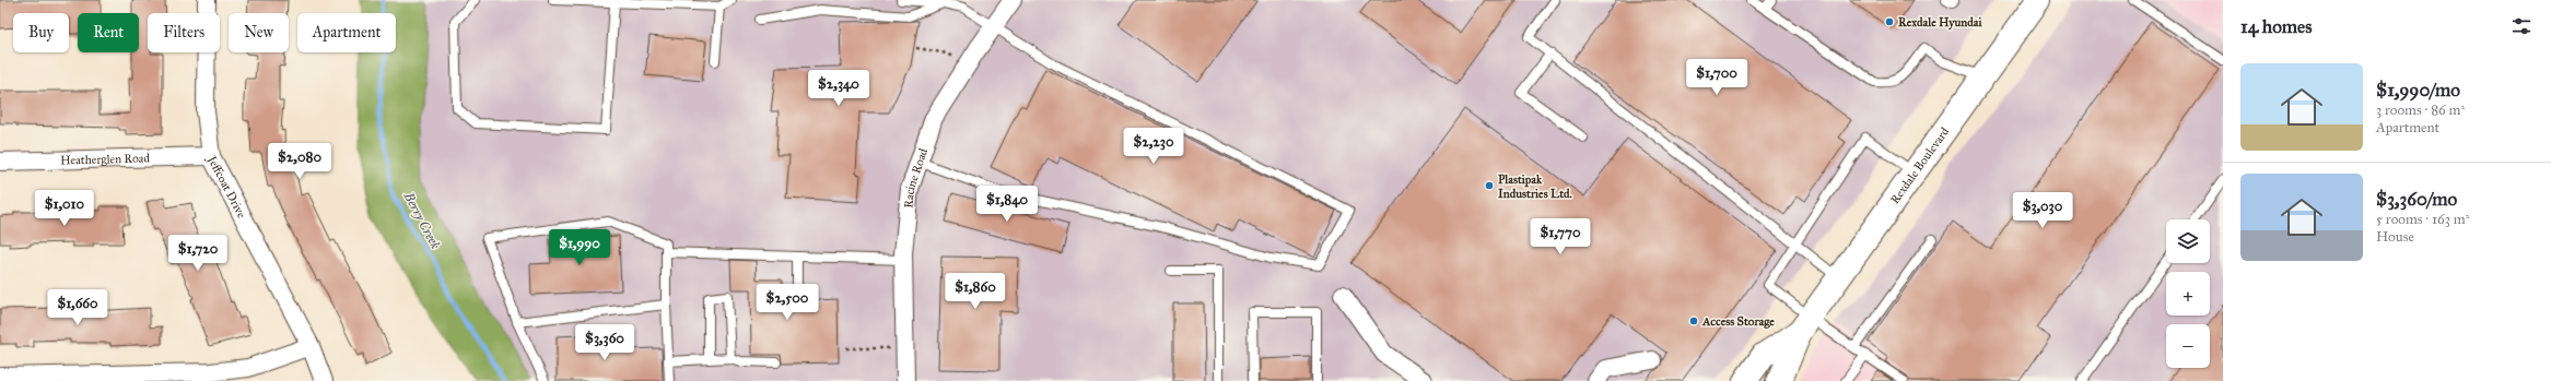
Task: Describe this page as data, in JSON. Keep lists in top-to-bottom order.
{
  "streets": {
    "main road": ["Rexdale Boulevard"],
    "street": ["Heatherglen Road", "Racine Road", "Jeffcoat Drive"]
  },
  "crossings": [
    ["Heatherglen Road", "Jeffcoat Drive"]
  ],
  "water": ["Berry Creek"],
  "places": ["Rexdale Hyundai", "Plastipak Industries Ltd.", "Access Storage"],
  "page": {
    "heading": "14 homes",
    "chip": [
      "Buy",
      "Rent",
      "Filters",
      "New",
      "Apartment"
    ],
    "list": [
      {
        "name": "$1,990/mo",
        "note": "3 rooms · 86 m² · Apartment"
      },
      {
        "name": "$3,360/mo",
        "note": "5 rooms · 163 m² · House"
      }
    ],
    "price": [
      "$1,700",
      "$2,340",
      "$2,230",
      "$2,080",
      "$1,840",
      "$1,010",
      "$3,030",
      "$1,770",
      "$1,990",
      "$1,720",
      "$1,860",
      "$2,500",
      "$1,660",
      "$3,360"
    ],
    "map_buttons": ["+", "−"]
  }
}
